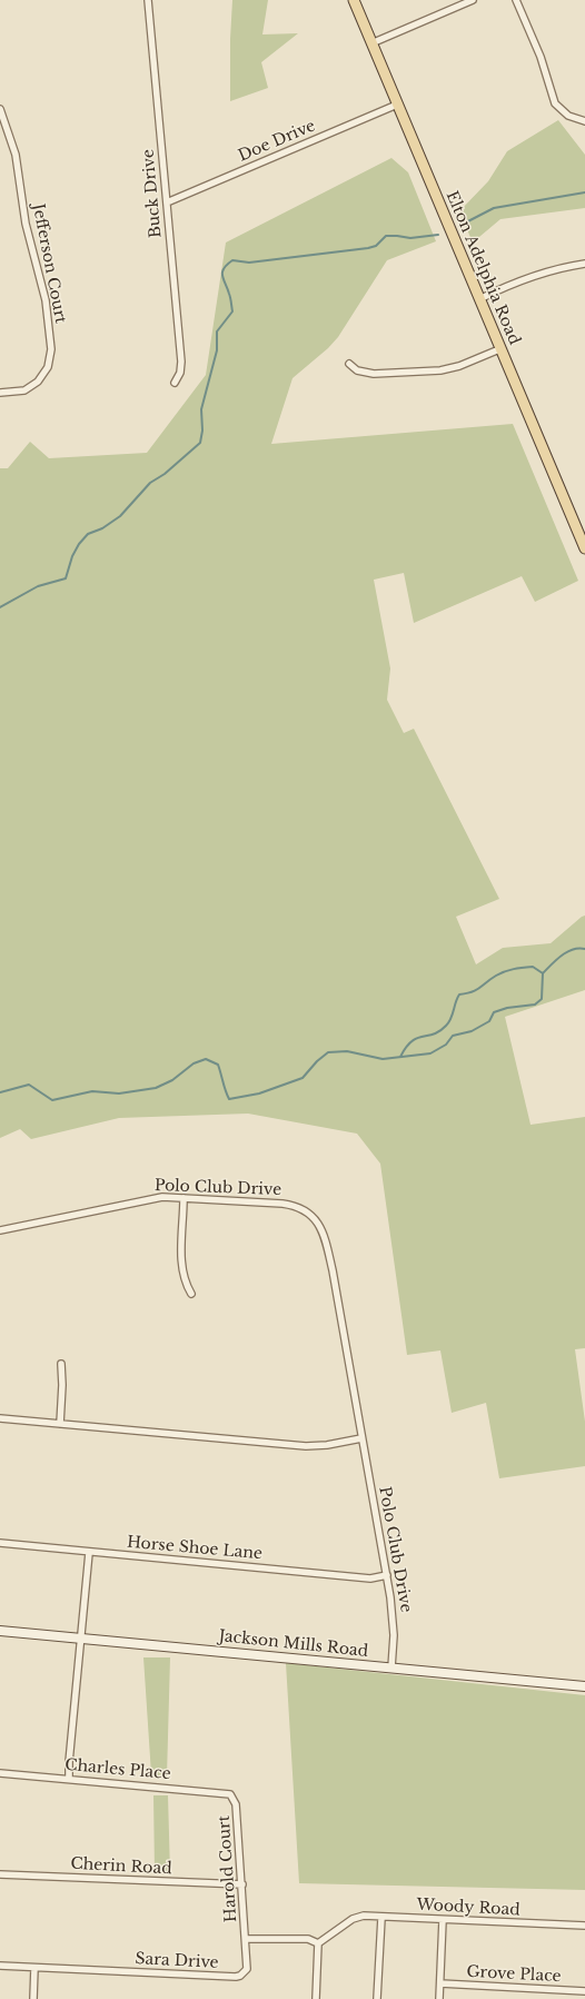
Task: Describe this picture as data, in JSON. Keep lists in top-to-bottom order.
{
  "streets": {
    "main road": ["Elton Adelphia Road", "Jackson Mills Road"],
    "street": [
      "Doe Drive",
      "Buck Drive",
      "Jefferson Court",
      "Polo Club Drive",
      "Horse Shoe Lane",
      "Charles Place",
      "Cherin Road",
      "Harold Court",
      "Woody Road",
      "Sara Drive",
      "Grove Place"
    ]
  },
  "crossings": [
    ["Doe Drive", "Buck Drive"],
    ["Doe Drive", "Elton Adelphia Road"],
    ["Polo Club Drive", "Horse Shoe Lane"],
    ["Polo Club Drive", "Jackson Mills Road"],
    ["Charles Place", "Harold Court"],
    ["Cherin Road", "Harold Court"],
    ["Harold Court", "Sara Drive"]
  ]
}
